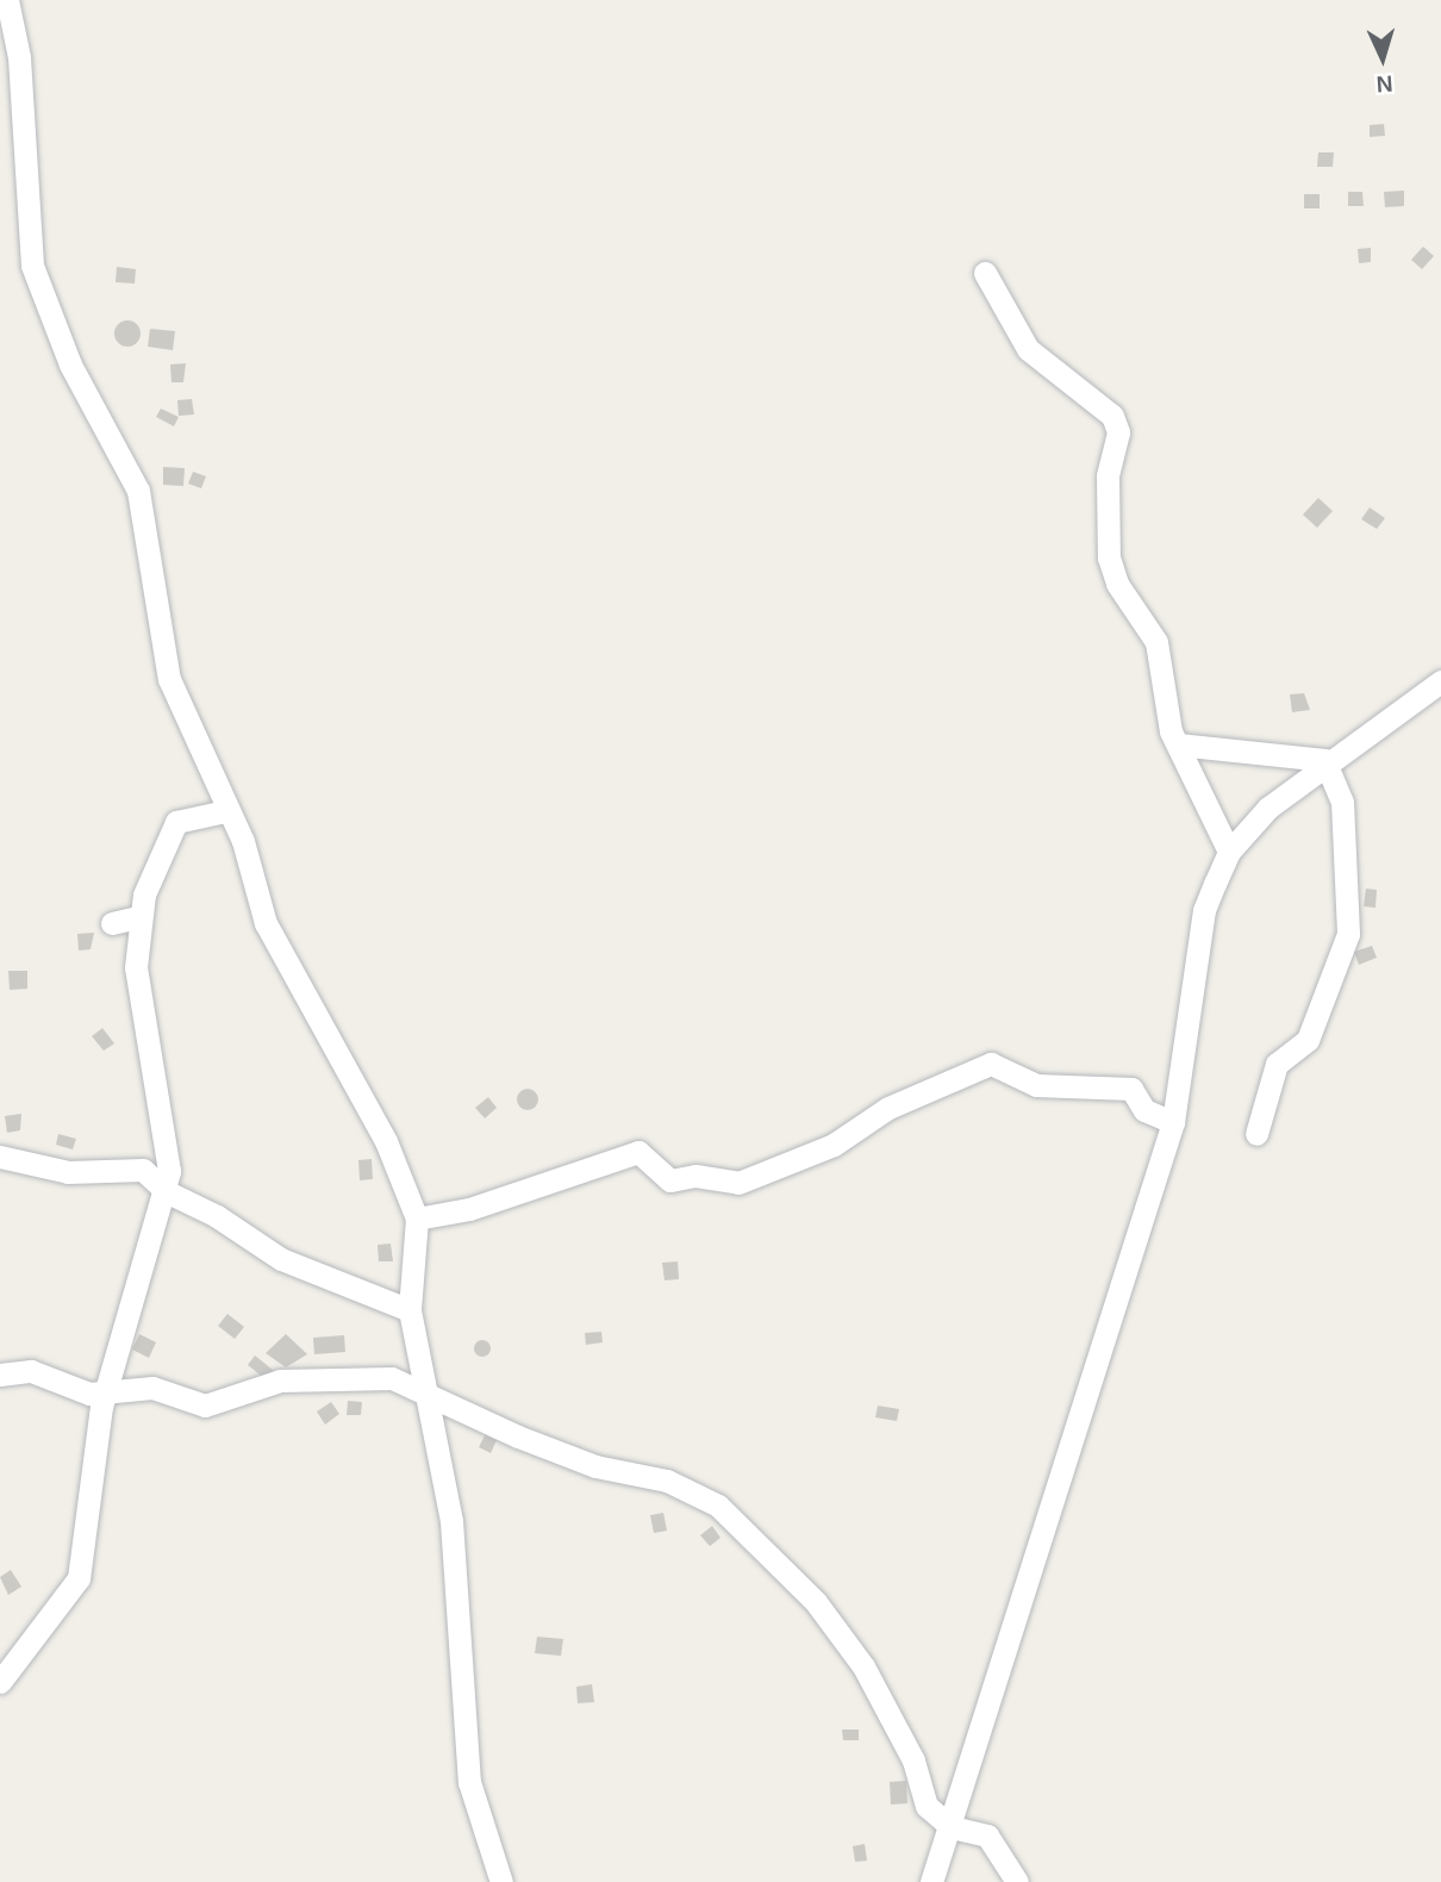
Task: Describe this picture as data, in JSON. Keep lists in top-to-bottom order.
{
  "north": "bottom"
}
